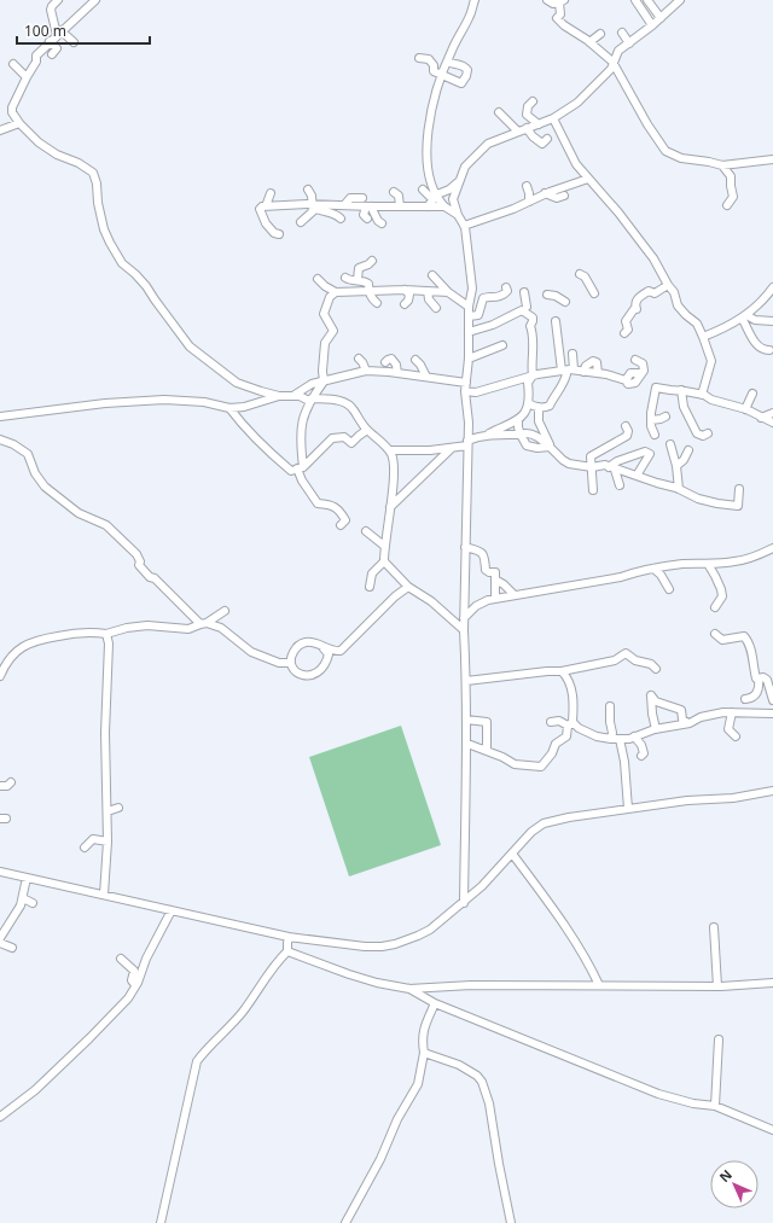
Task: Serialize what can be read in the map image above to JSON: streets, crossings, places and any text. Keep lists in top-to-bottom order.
{
  "scale_bar": "100 m",
  "north": "top left"
}
